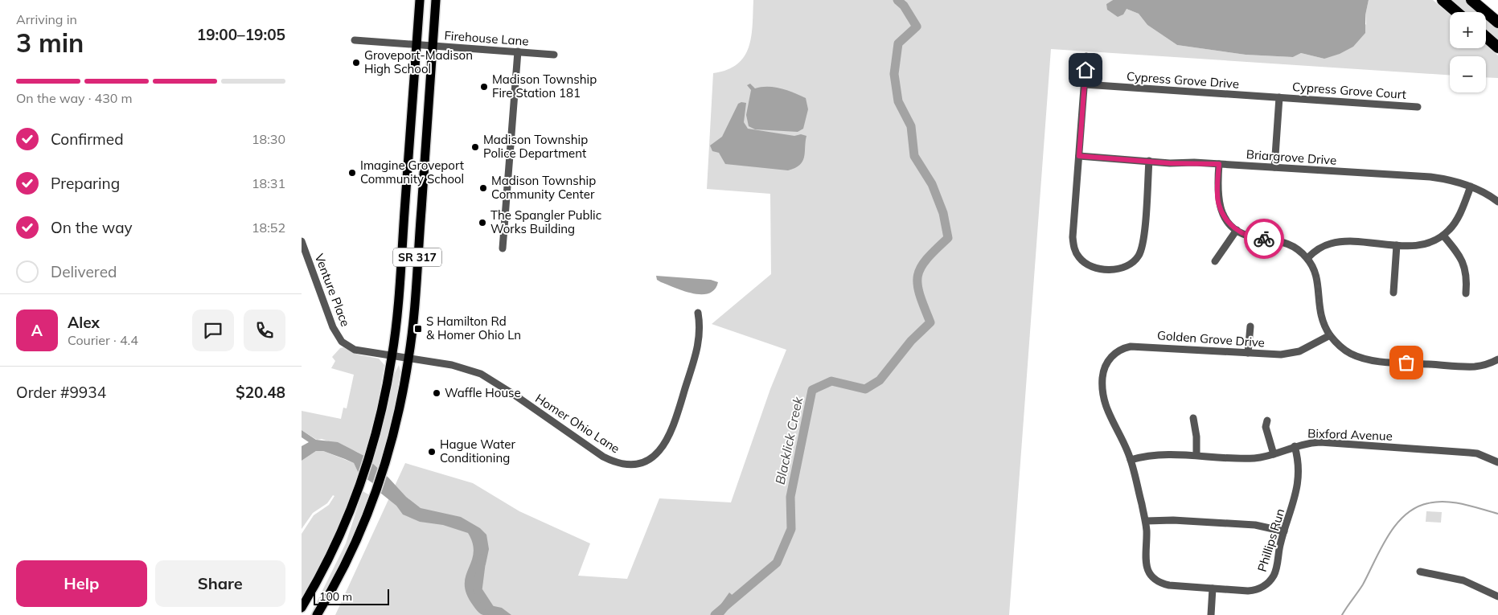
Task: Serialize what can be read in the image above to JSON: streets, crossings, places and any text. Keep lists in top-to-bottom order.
{
  "streets": {
    "main road": ["SR 317"],
    "street": [
      "Firehouse Lane",
      "Cypress Grove Drive",
      "Cypress Grove Court",
      "Briargrove Drive",
      "Venture Place",
      "Golden Grove Drive",
      "Homer Ohio Lane",
      "Bixford Avenue",
      "Phillips Run"
    ]
  },
  "crossings": [
    ["Firehouse Lane", "SR 317"],
    ["Cypress Grove Drive", "Cypress Grove Court"],
    ["SR 317", "Venture Place"],
    ["SR 317", "Homer Ohio Lane"],
    ["Venture Place", "Homer Ohio Lane"],
    ["Golden Grove Drive", "Bixford Avenue"],
    ["Bixford Avenue", "Phillips Run"]
  ],
  "water": ["Blacklick Creek"],
  "places": {
    "other": [
      "Groveport-Madison High School",
      "Madison Township Fire Station 181",
      "Madison Township Police Department",
      "Imagine Groveport Community School",
      "Madison Township Community Center",
      "The Spangler Public Works Building",
      "Waffle House",
      "Hague Water Conditioning"
    ],
    "transit": ["S Hamilton Rd & Homer Ohio Ln"]
  },
  "scale_bar": "100 m",
  "page": {
    "heading": ["3 min", "Arriving in", "19:00–19:05"],
    "panel": [
      "Alex",
      "Courier · 4.4",
      "Order #9934",
      "$20.48"
    ],
    "map_buttons": ["+", "−"],
    "bar": "On the way · 430 m",
    "list": [
      ["Confirmed", "18:30"],
      ["Preparing", "18:31"],
      ["On the way", "18:52"],
      "Delivered"
    ],
    "round": "A",
    "buttons": ["Help", "Share"],
    "scale": "100 m"
  }
}
